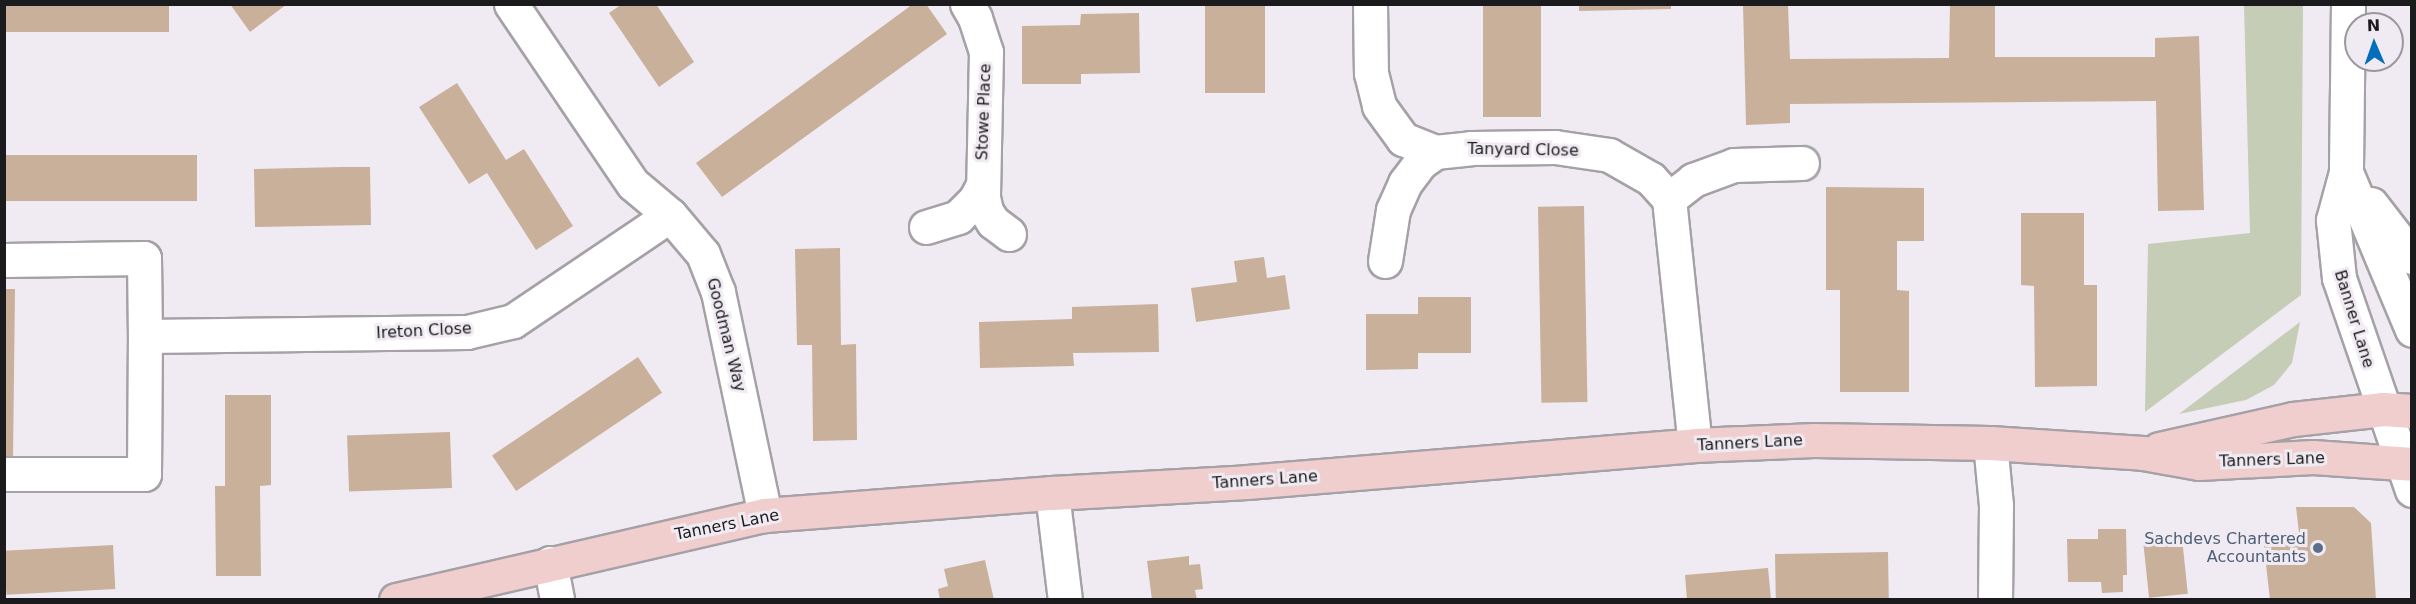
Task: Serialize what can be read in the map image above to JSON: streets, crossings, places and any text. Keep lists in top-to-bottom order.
{
  "streets": {
    "main road": ["Tanners Lane"],
    "street": [
      "Stowe Place",
      "Tanyard Close",
      "Banner Lane",
      "Ireton Close",
      "Goodman Way"
    ]
  },
  "crossings": [
    ["Banner Lane", "Tanners Lane"],
    ["Ireton Close", "Goodman Way"],
    ["Goodman Way", "Tanners Lane"]
  ],
  "places": ["Sachdevs Chartered Accountants"],
  "north": "top"
}
